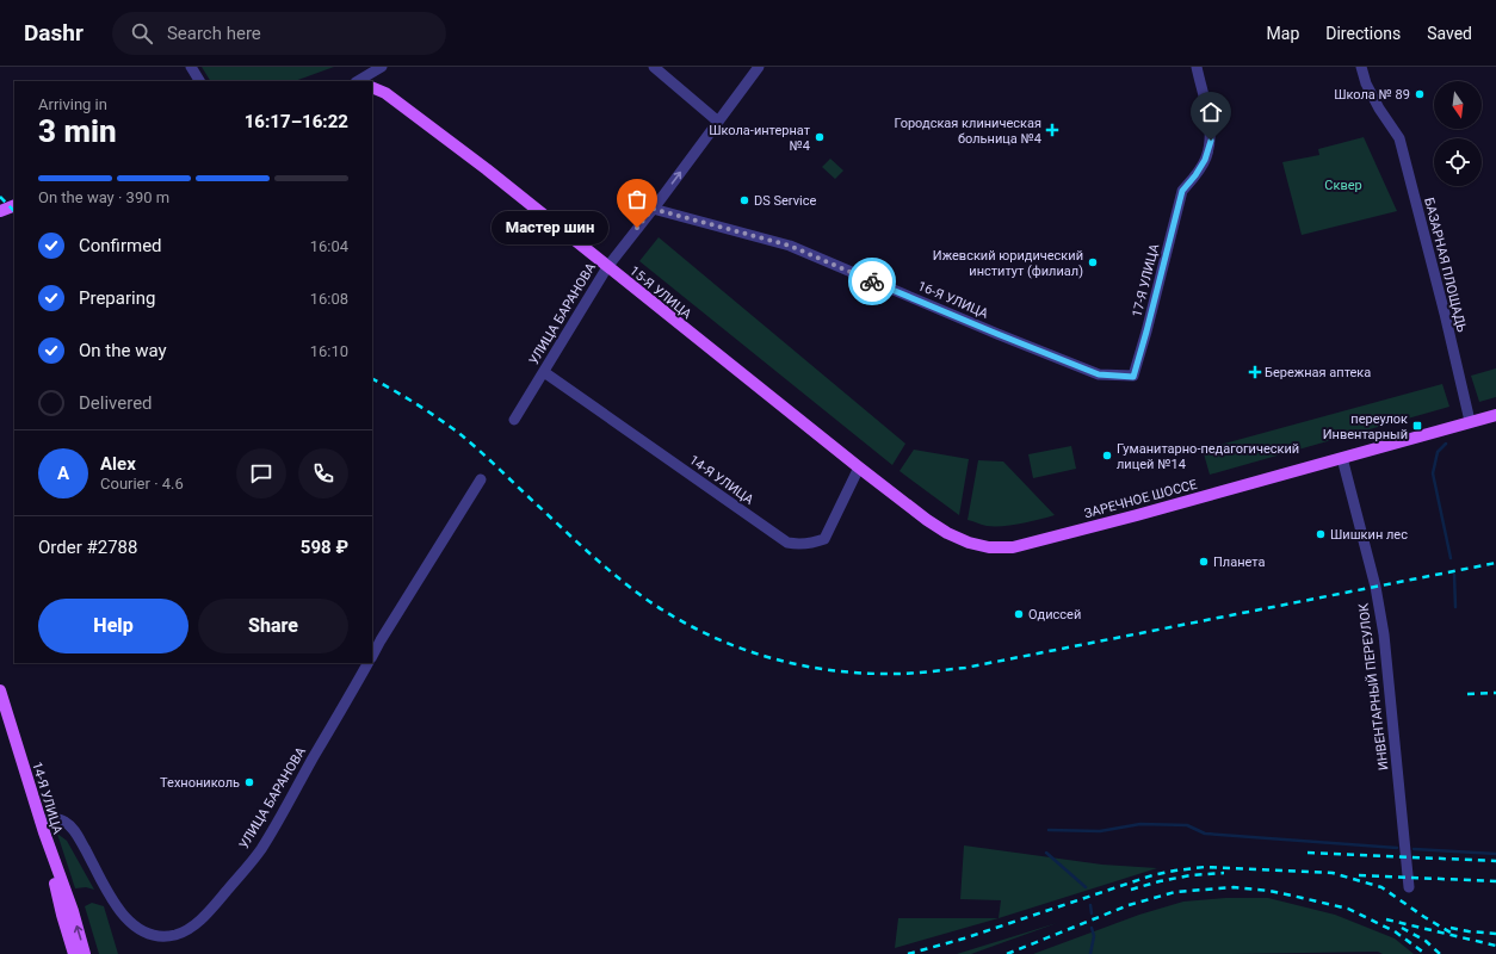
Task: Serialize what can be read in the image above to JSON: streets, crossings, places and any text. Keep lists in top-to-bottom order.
{
  "streets": {
    "main road": ["15-Я УЛИЦА", "14-Я УЛИЦА", "ЗАРЕЧНОЕ ШОССЕ"],
    "street": [
      "БАЗАРНАЯ ПЛОЩАДЬ",
      "17-Я УЛИЦА",
      "16-Я УЛИЦА",
      "УЛИЦА БАРАНОВА",
      "ИНВЕНТАРНЫЙ ПЕРЕУЛОК"
    ]
  },
  "crossings": [
    ["БАЗАРНАЯ ПЛОЩАДЬ", "ЗАРЕЧНОЕ ШОССЕ"],
    ["17-Я УЛИЦА", "16-Я УЛИЦА"],
    ["15-Я УЛИЦА", "УЛИЦА БАРАНОВА"],
    ["15-Я УЛИЦА", "14-Я УЛИЦА"],
    ["15-Я УЛИЦА", "ЗАРЕЧНОЕ ШОССЕ"],
    ["16-Я УЛИЦА", "УЛИЦА БАРАНОВА"],
    ["УЛИЦА БАРАНОВА", "14-Я УЛИЦА"],
    ["ЗАРЕЧНОЕ ШОССЕ", "ИНВЕНТАРНЫЙ ПЕРЕУЛОК"]
  ],
  "parks": ["Сквер"],
  "places": {
    "other": [
      "Школа № 89",
      "Школа-интернат №4",
      "DS Service",
      "Мастер шин",
      "Ижевский юридический институт (филиал)",
      "Гуманитарно-педагогический лицей №14",
      "Шишкин лес",
      "Планета",
      "Одиссей",
      "Технониколь"
    ],
    "health": ["Городская клиническая больница №4", "Бережная аптека"],
    "transit": ["переулок Инвентарный"]
  },
  "north": "bottom",
  "page": {
    "header": "Dashr",
    "search": "Search here",
    "nav": ["Map", "Directions", "Saved"],
    "heading": ["3 min", "Arriving in", "16:17–16:22"],
    "panel": [
      "Alex",
      "Courier · 4.6",
      "Order #2788",
      "598 ₽"
    ],
    "bar": "On the way · 390 m",
    "bubble": "Мастер шин",
    "list": [
      ["Confirmed", "16:04"],
      ["Preparing", "16:08"],
      ["On the way", "16:10"],
      "Delivered"
    ],
    "round": "A",
    "buttons": ["Help", "Share"]
  }
}
